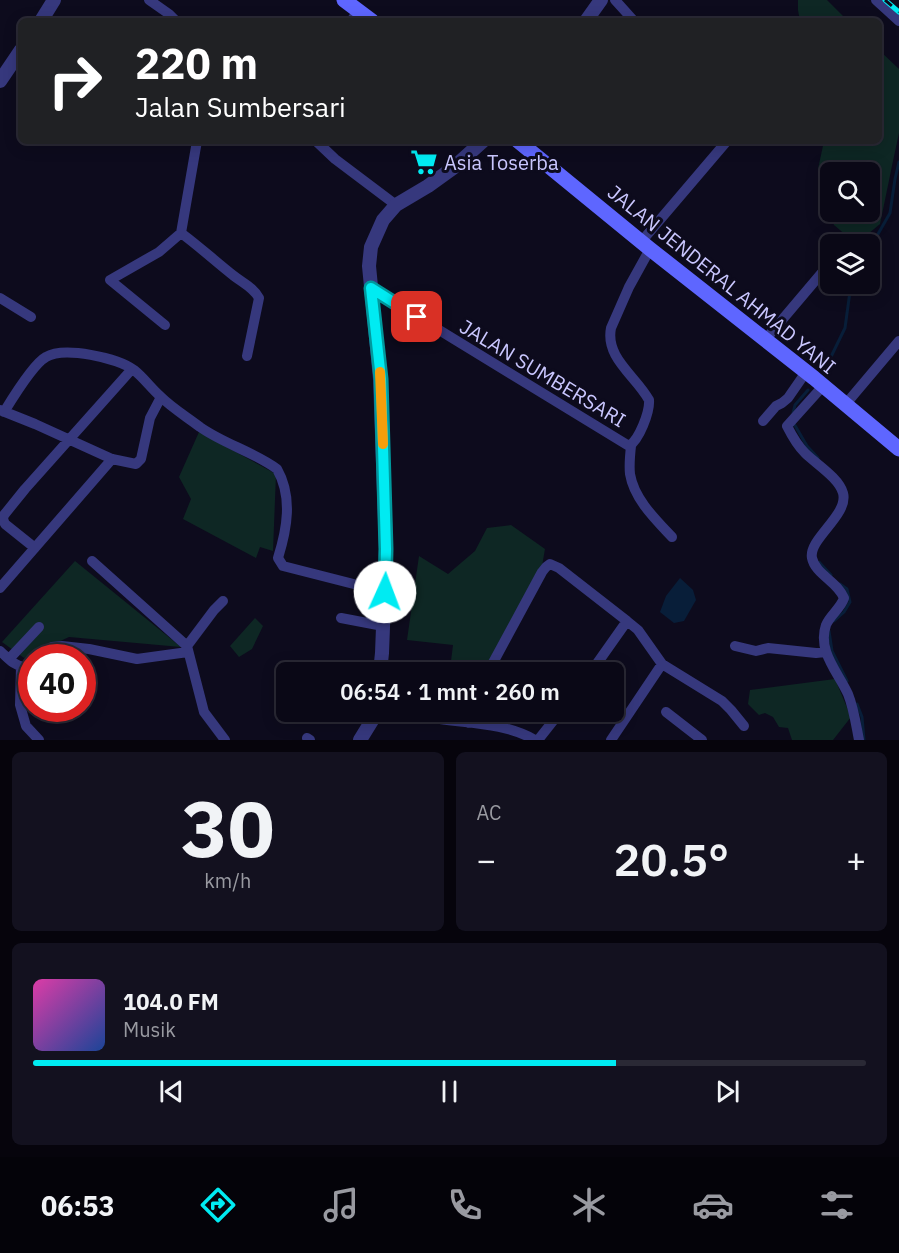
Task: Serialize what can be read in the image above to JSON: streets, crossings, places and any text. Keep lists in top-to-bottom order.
{
  "streets": {
    "main road": ["JALAN JENDERAL AHMAD YANI"],
    "street": ["JALAN SUMBERSARI"]
  },
  "crossings": [
    ["JALAN JENDERAL AHMAD YANI", "JALAN SUMBERSARI"]
  ],
  "places": {
    "supermarket": ["Asia Toserba"]
  },
  "page": {
    "turn": ["220 m", "Jalan Sumbersari"],
    "limit": "40",
    "trip": "06:54 · 1 mnt · 260 m",
    "tile": [
      ["30", "km/h"],
      "AC"
    ],
    "heat": ["−", "20.5°", "+"],
    "song": ["104.0 FM", "Musik"],
    "tabs": "06:53"
  }
}
